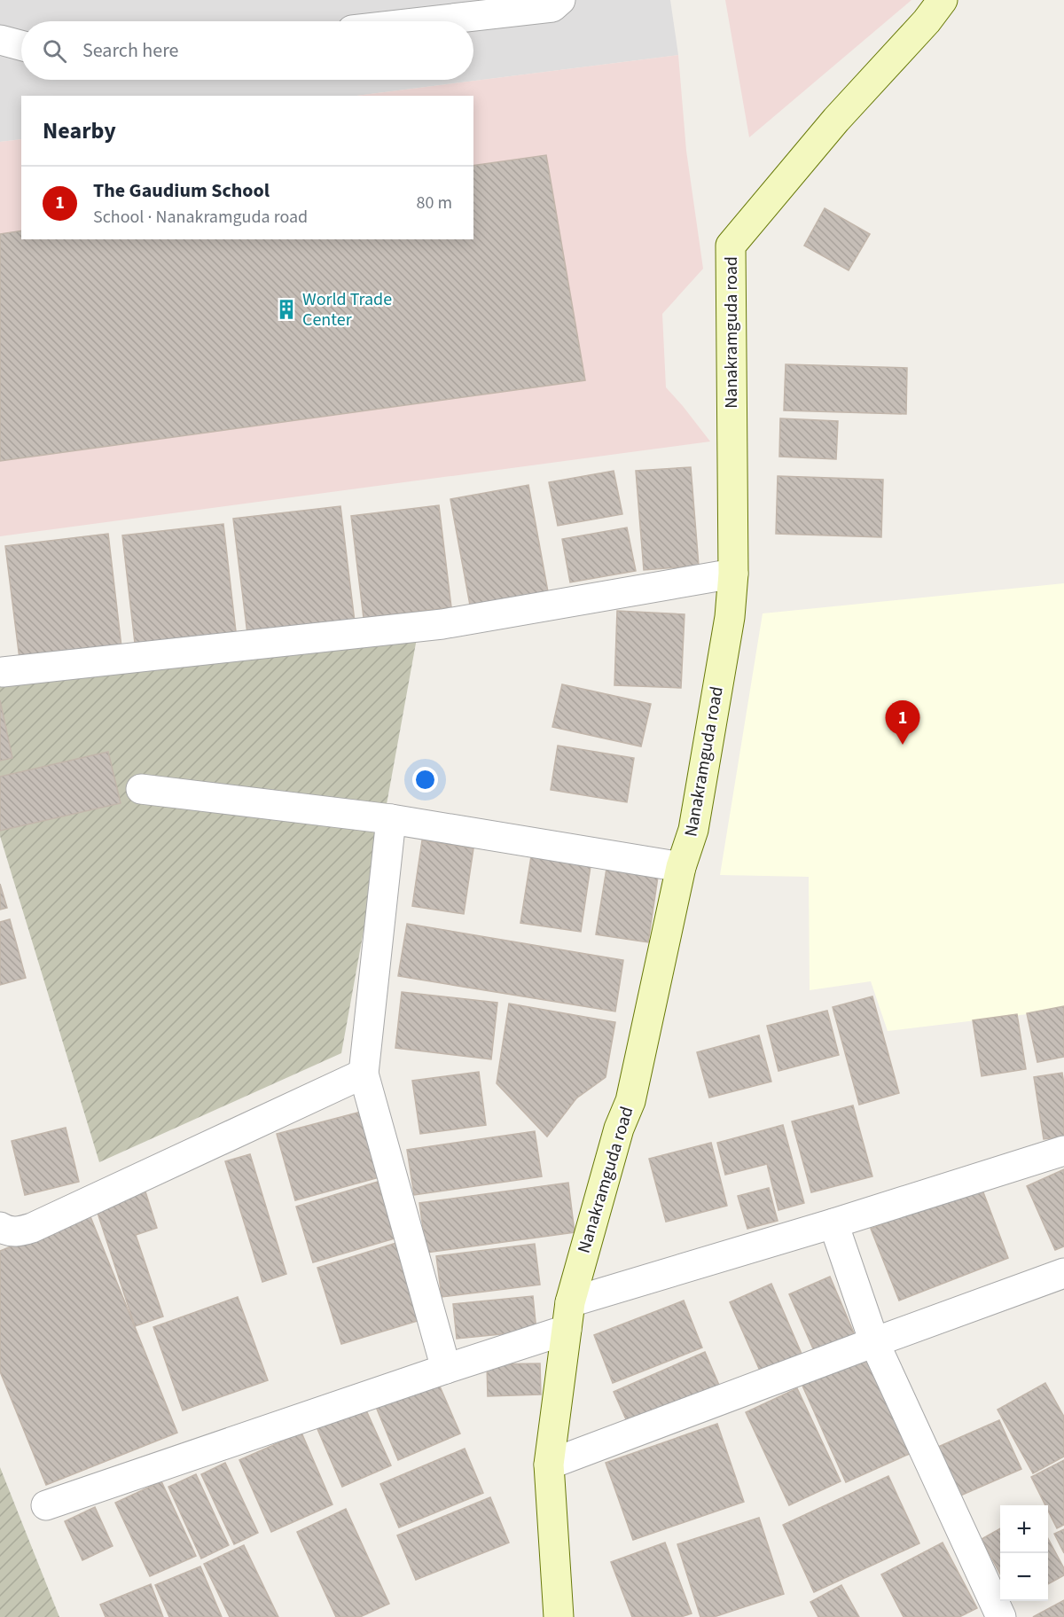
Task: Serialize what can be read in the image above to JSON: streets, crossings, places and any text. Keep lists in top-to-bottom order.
{
  "streets": {
    "main road": ["Nanakramguda road"]
  },
  "places": {
    "building": ["World Trade Center"]
  },
  "page": {
    "search": "Search here",
    "heading": "Nearby",
    "list": [
      {
        "mark": "1",
        "name": "The Gaudium School",
        "note": "School · Nanakramguda road",
        "value": "80 m"
      }
    ],
    "pins": "1",
    "map_buttons": ["+", "−"]
  }
}
